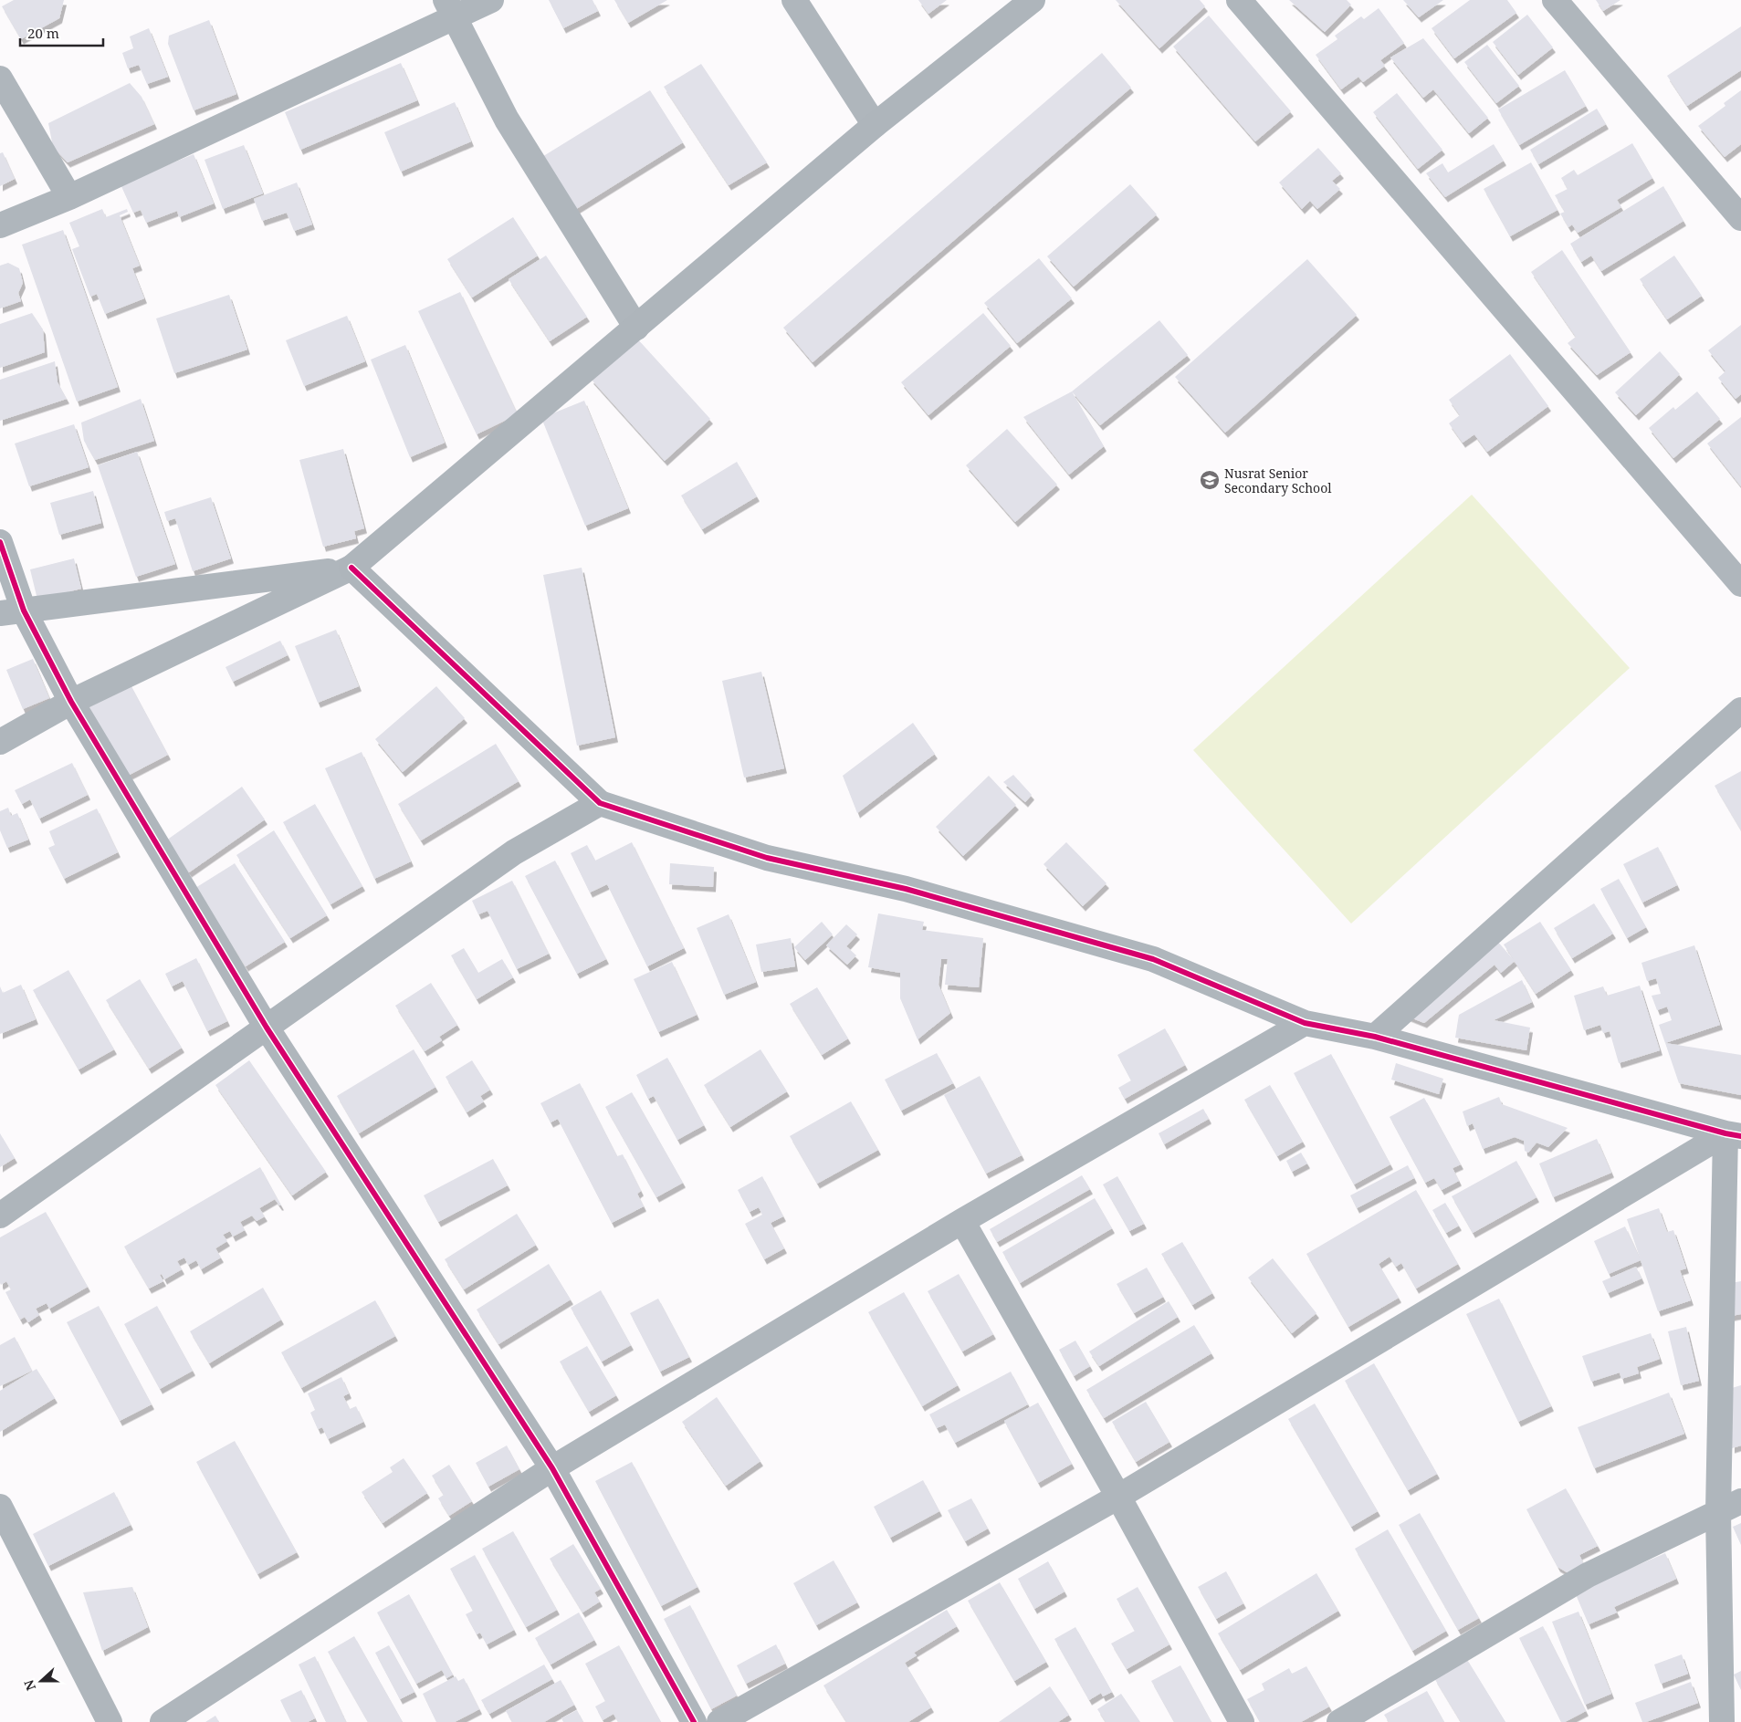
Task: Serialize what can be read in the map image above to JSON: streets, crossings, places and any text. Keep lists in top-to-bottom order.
{
  "places": {
    "school or university": ["Nusrat Senior Secondary School"]
  },
  "scale_bar": "20 m",
  "north": "left"
}
